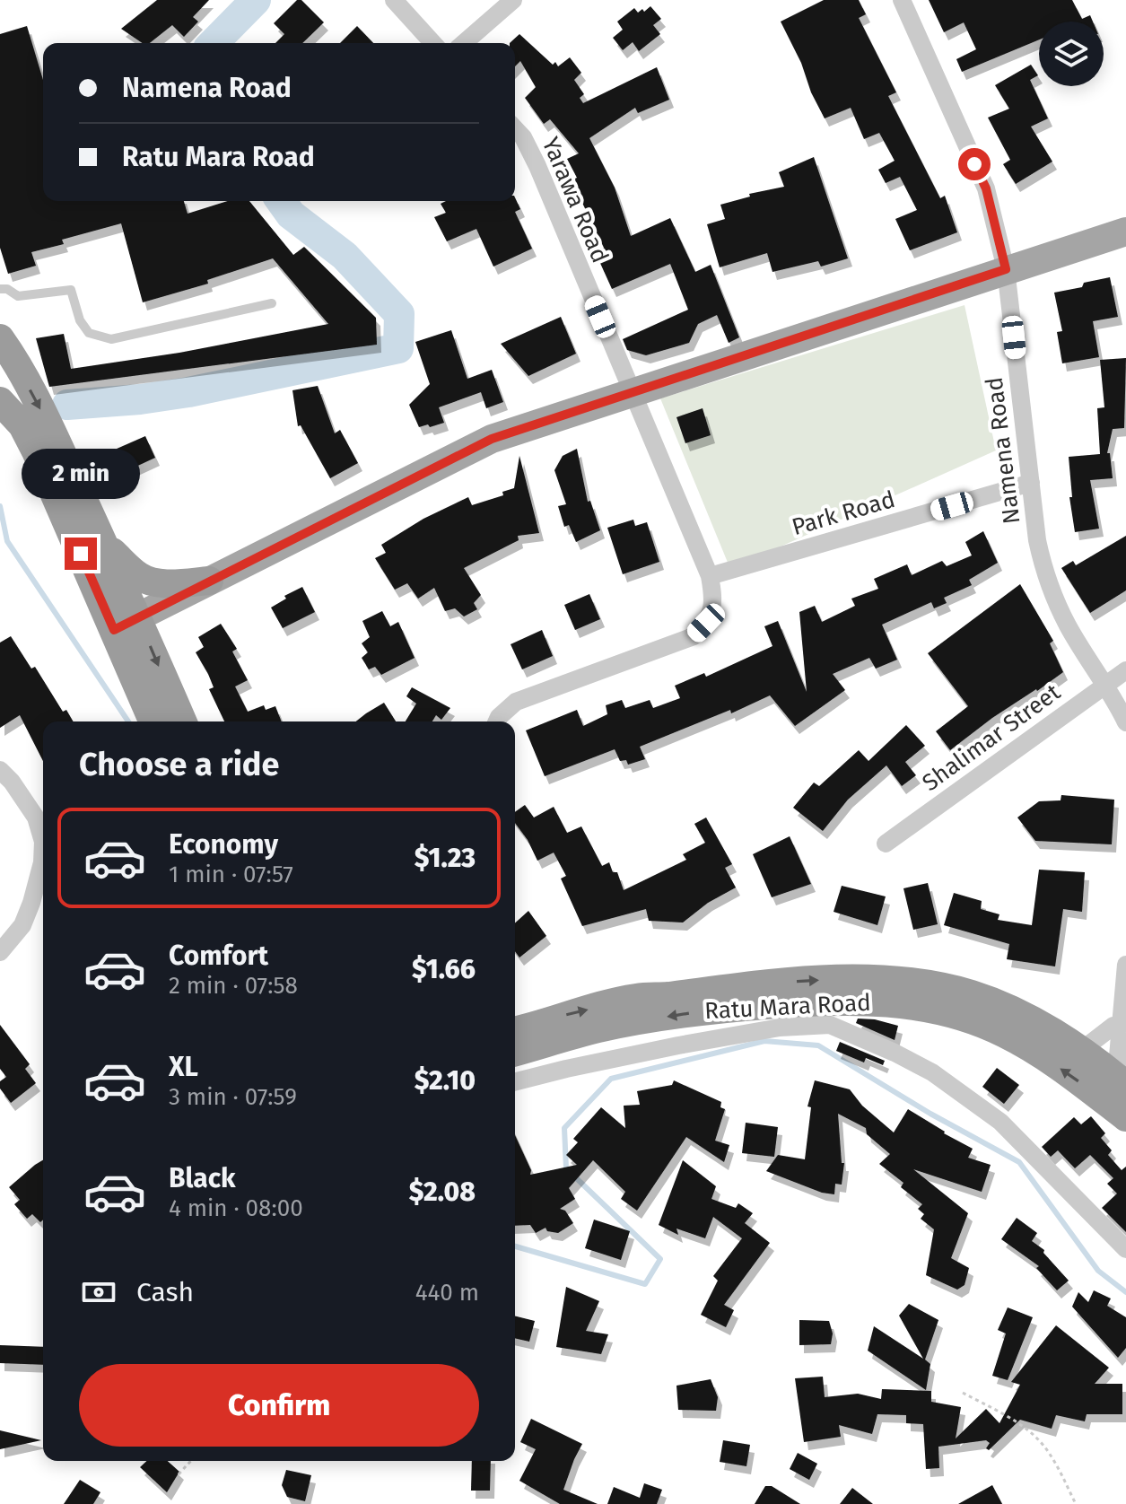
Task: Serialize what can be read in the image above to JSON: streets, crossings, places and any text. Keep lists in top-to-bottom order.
{
  "streets": {
    "highway": ["Ratu Mara Road"],
    "street": [
      "Yarawa Road",
      "Namena Road",
      "Park Road",
      "Shalimar Street"
    ]
  },
  "crossings": [
    ["Yarawa Road", "Park Road"],
    ["Namena Road", "Park Road"],
    ["Namena Road", "Shalimar Street"]
  ],
  "page": {
    "banner": ["Namena Road", "Ratu Mara Road"],
    "bubble": "2 min",
    "heading": "Choose a ride",
    "list": [
      {
        "name": "Economy",
        "note": "1 min · 07:57",
        "value": "$1.23"
      },
      {
        "name": "Comfort",
        "note": "2 min · 07:58",
        "value": "$1.66"
      },
      {
        "name": "XL",
        "note": "3 min · 07:59",
        "value": "$2.10"
      },
      {
        "name": "Black",
        "note": "4 min · 08:00",
        "value": "$2.08"
      }
    ],
    "pay": ["Cash", "440 m"],
    "buttons": "Confirm"
  }
}
